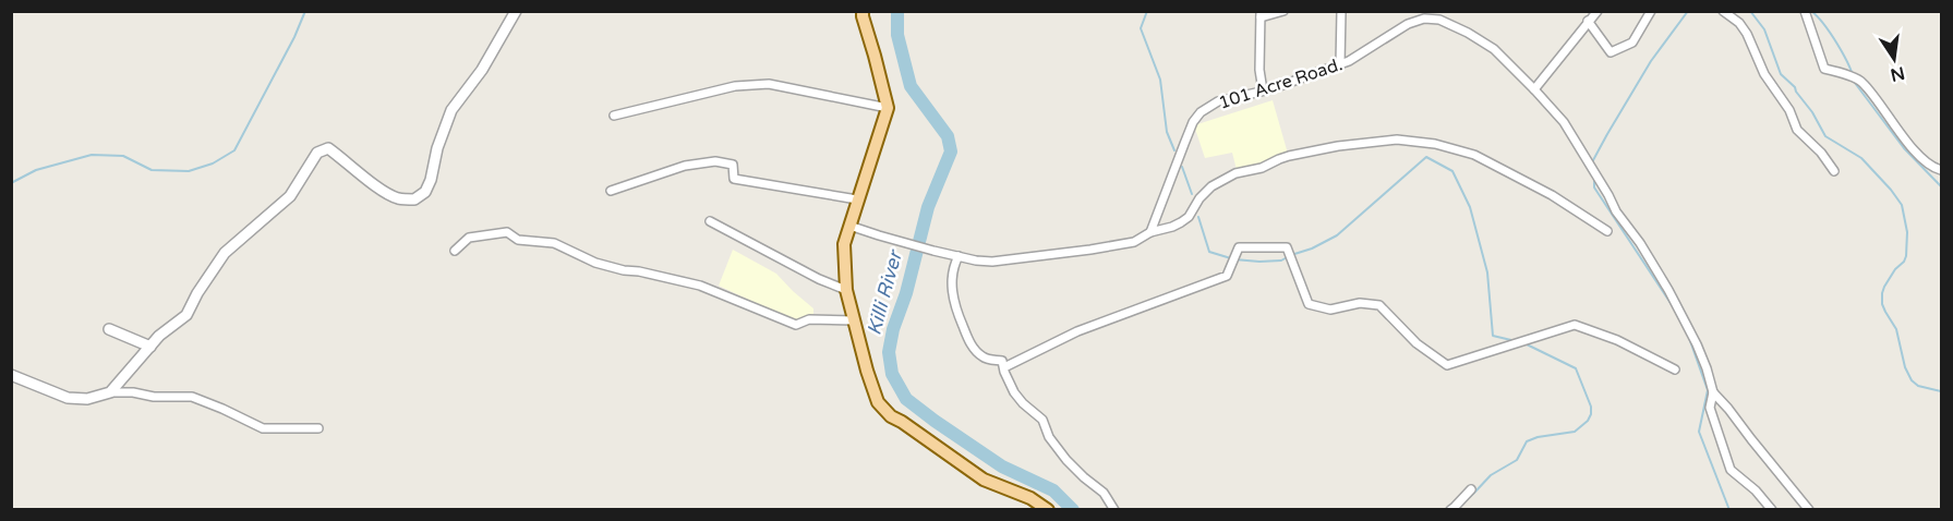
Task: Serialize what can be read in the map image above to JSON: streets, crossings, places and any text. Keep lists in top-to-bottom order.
{
  "streets": {
    "street": ["101 Acre Road."]
  },
  "water": ["Killi River"],
  "north": "bottom"
}
